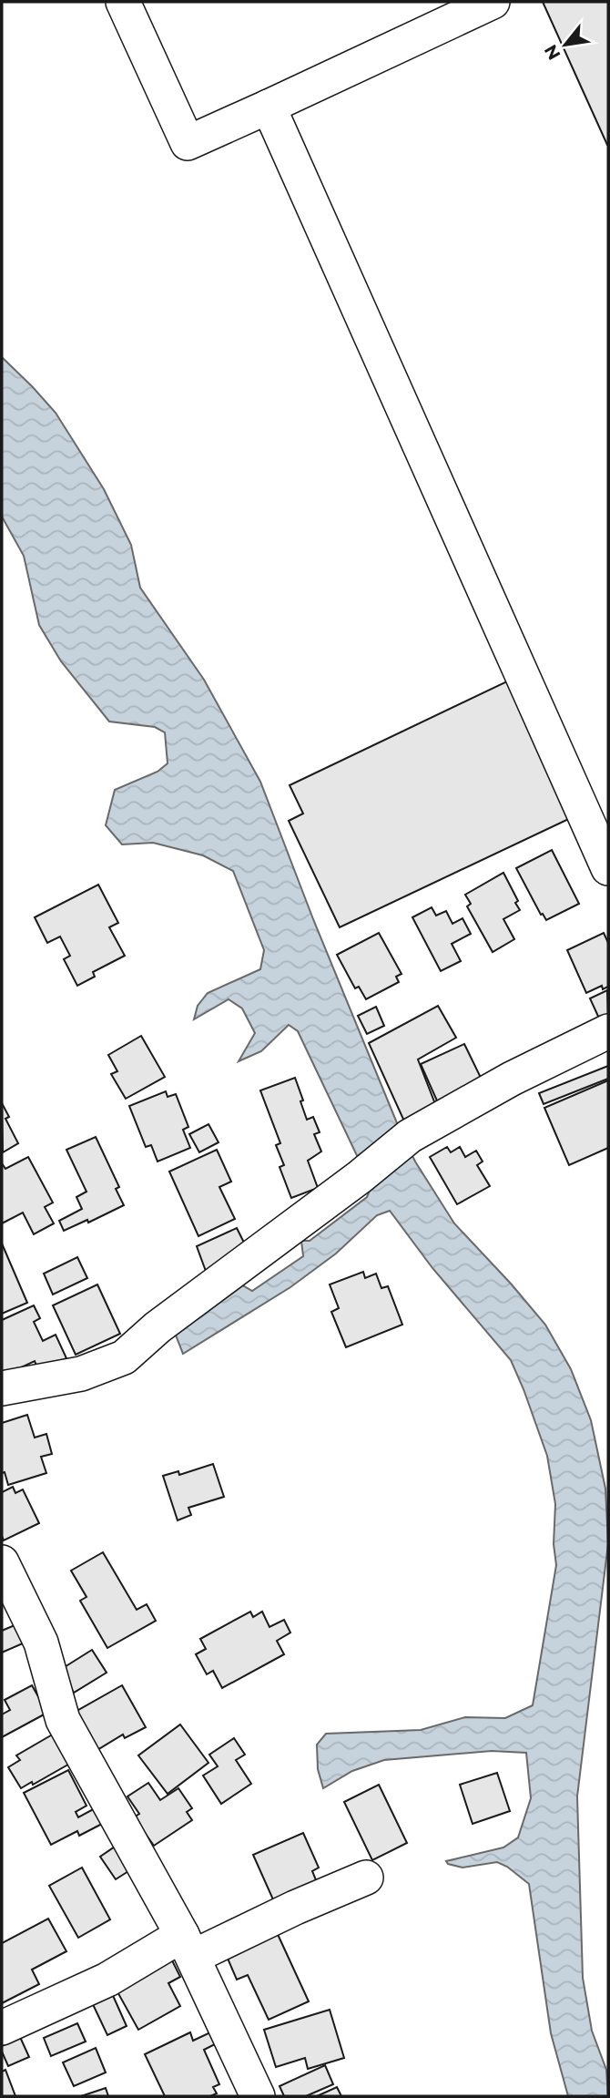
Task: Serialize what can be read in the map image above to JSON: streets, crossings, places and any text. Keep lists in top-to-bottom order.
{
  "north": "bottom left"
}
